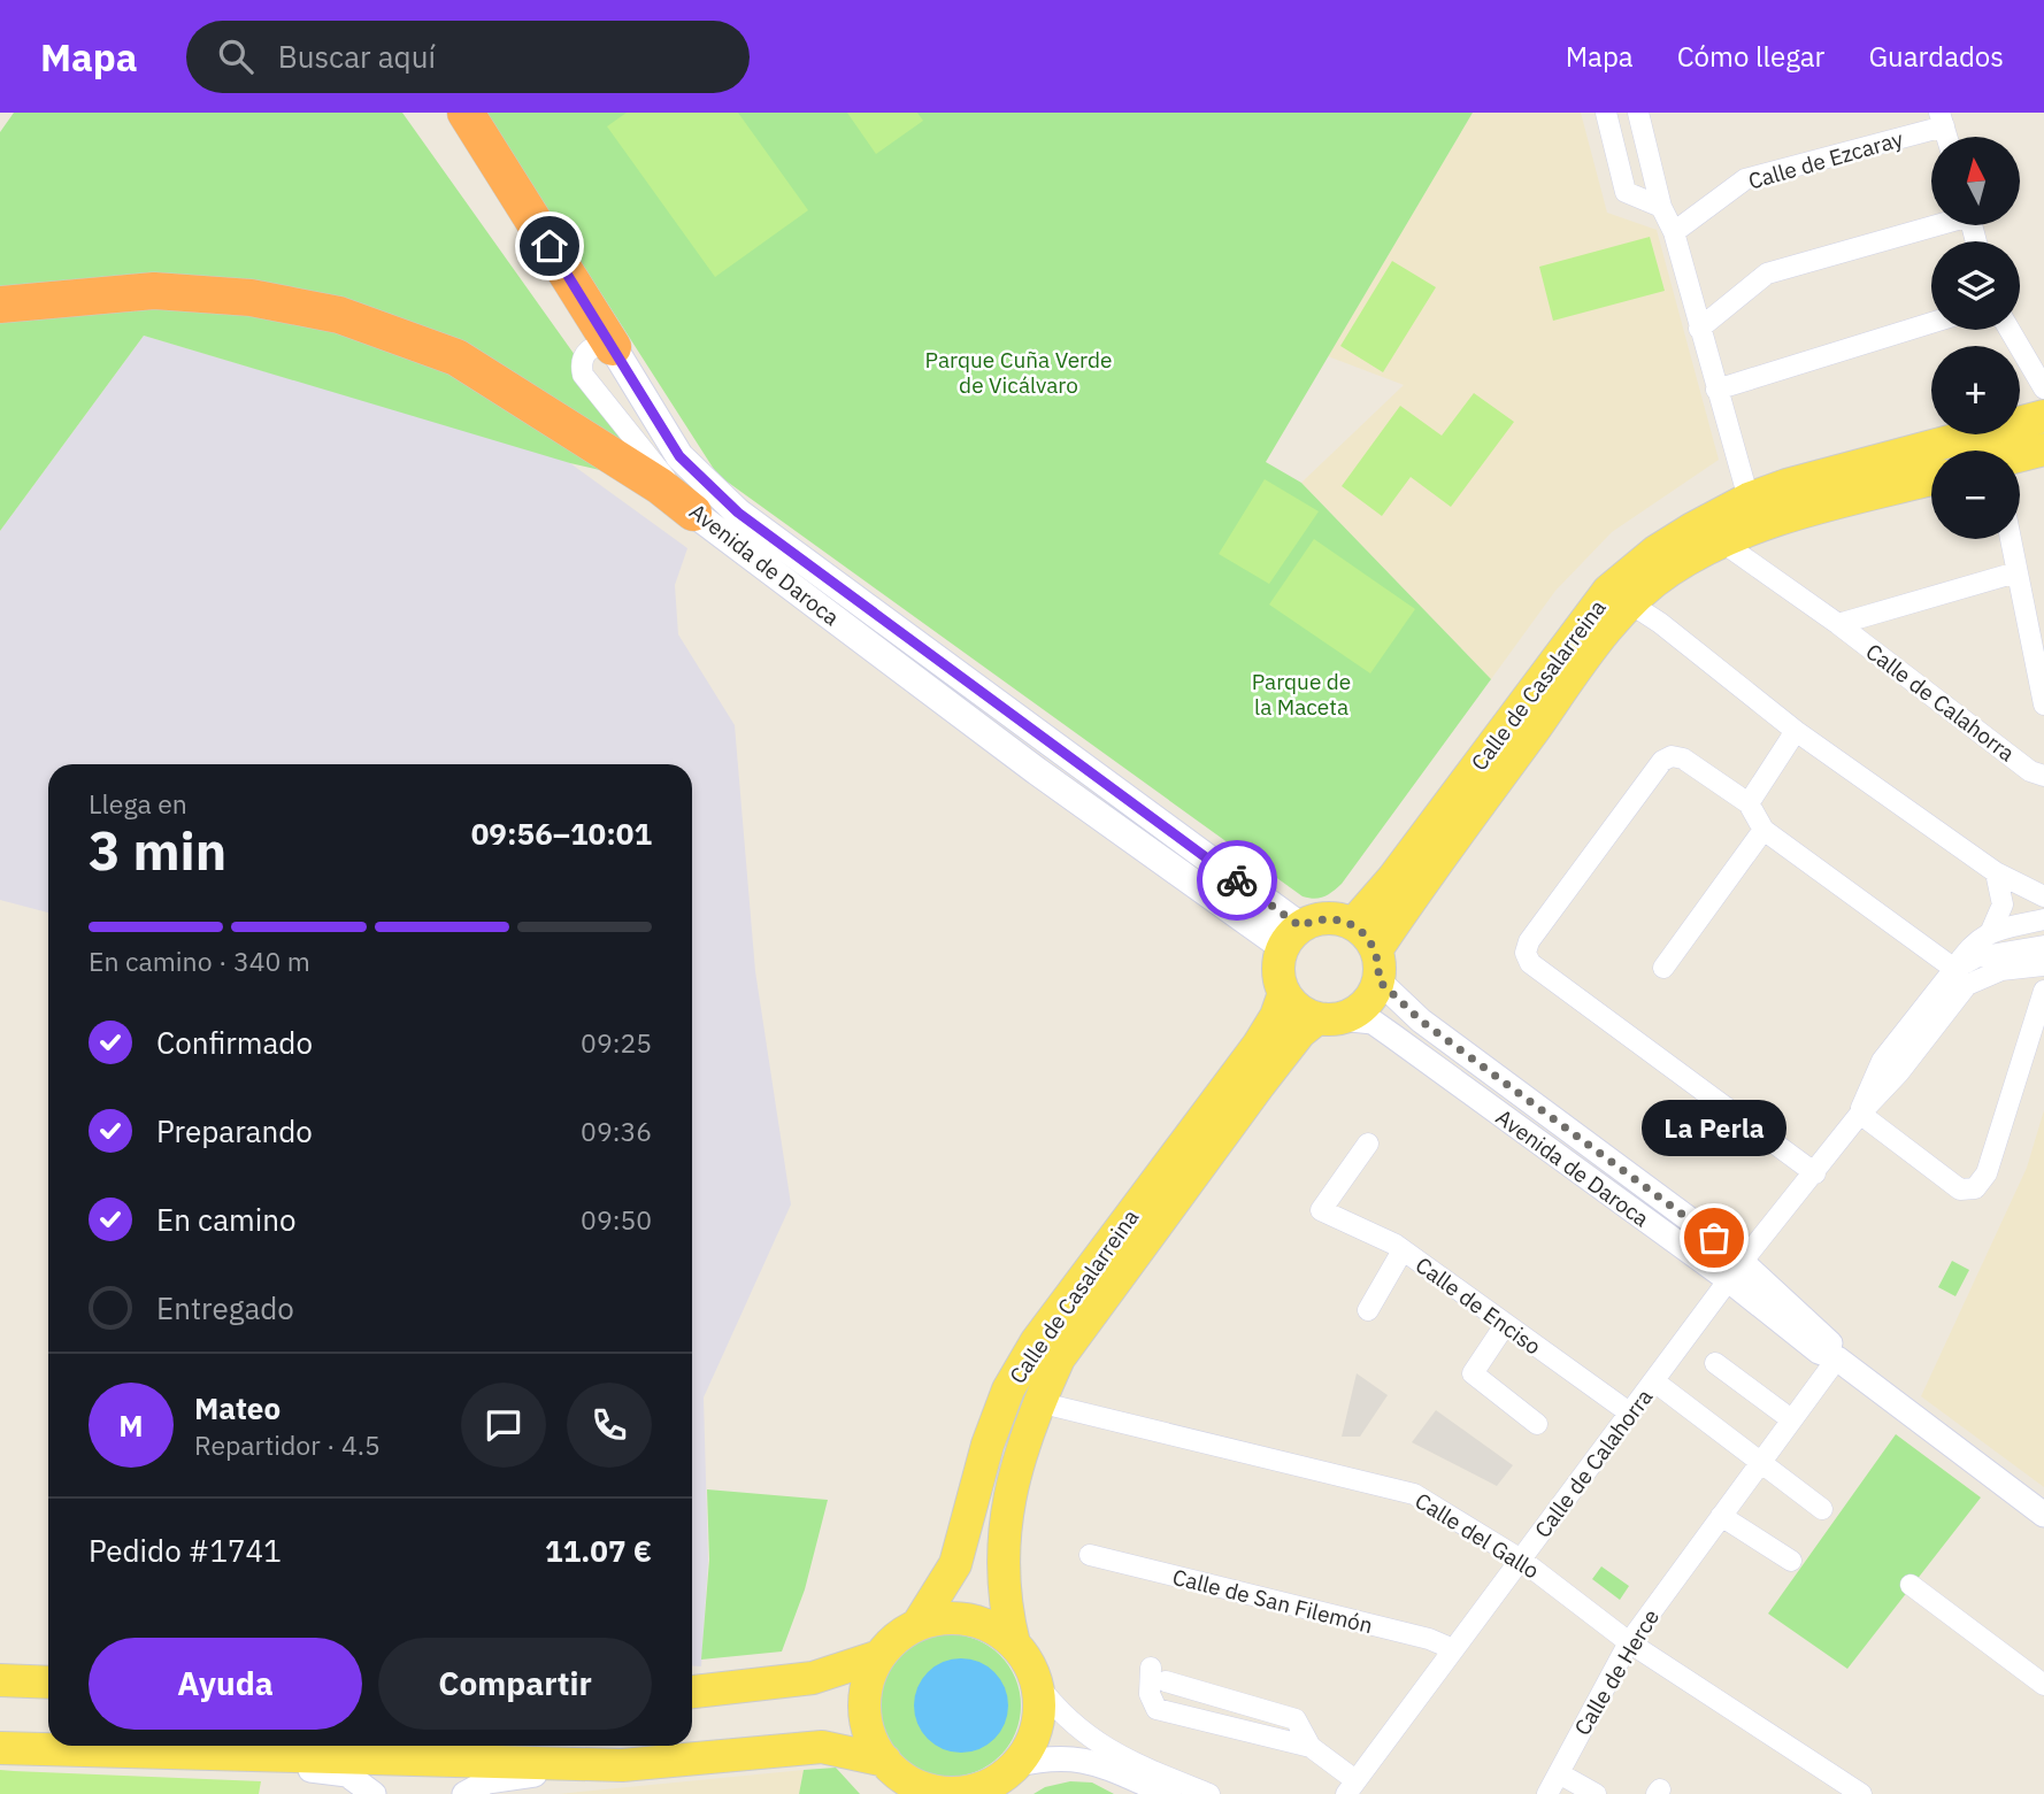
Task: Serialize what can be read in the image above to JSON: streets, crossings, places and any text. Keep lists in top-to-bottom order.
{
  "streets": {
    "main road": ["Avenida de Daroca", "Calle de Casalarreina"],
    "street": [
      "Calle de Ezcaray",
      "Calle de Calahorra",
      "Calle de Enciso",
      "Calle del Gallo",
      "Calle de San Filemón",
      "Calle de Herce"
    ]
  },
  "crossings": [
    ["Avenida de Daroca", "Calle de Casalarreina"],
    ["Avenida de Daroca", "Calle de Calahorra"],
    ["Avenida de Daroca", "Calle de Herce"],
    ["Calle de Casalarreina", "Calle de Calahorra"],
    ["Calle de Casalarreina", "Calle del Gallo"],
    ["Calle de Calahorra", "Calle de Enciso"],
    ["Calle de Calahorra", "Calle del Gallo"],
    ["Calle de Calahorra", "Calle de San Filemón"],
    ["Calle del Gallo", "Calle de Herce"]
  ],
  "parks": ["Parque Cuña Verde de Vicálvaro", "Parque de la Maceta"],
  "places": ["La Perla"],
  "north": "top",
  "page": {
    "header": "Mapa",
    "search": "Buscar aquí",
    "nav": ["Mapa", "Cómo llegar", "Guardados"],
    "map_buttons": ["+", "−"],
    "heading": ["3 min", "Llega en", "09:56–10:01"],
    "panel": [
      "Mateo",
      "Repartidor · 4.5",
      "Pedido #1741",
      "11.07 €"
    ],
    "bar": "En camino · 340 m",
    "list": [
      ["Confirmado", "09:25"],
      ["Preparando", "09:36"],
      ["En camino", "09:50"],
      "Entregado"
    ],
    "bubble": "La Perla",
    "round": "M",
    "buttons": ["Ayuda", "Compartir"]
  }
}
